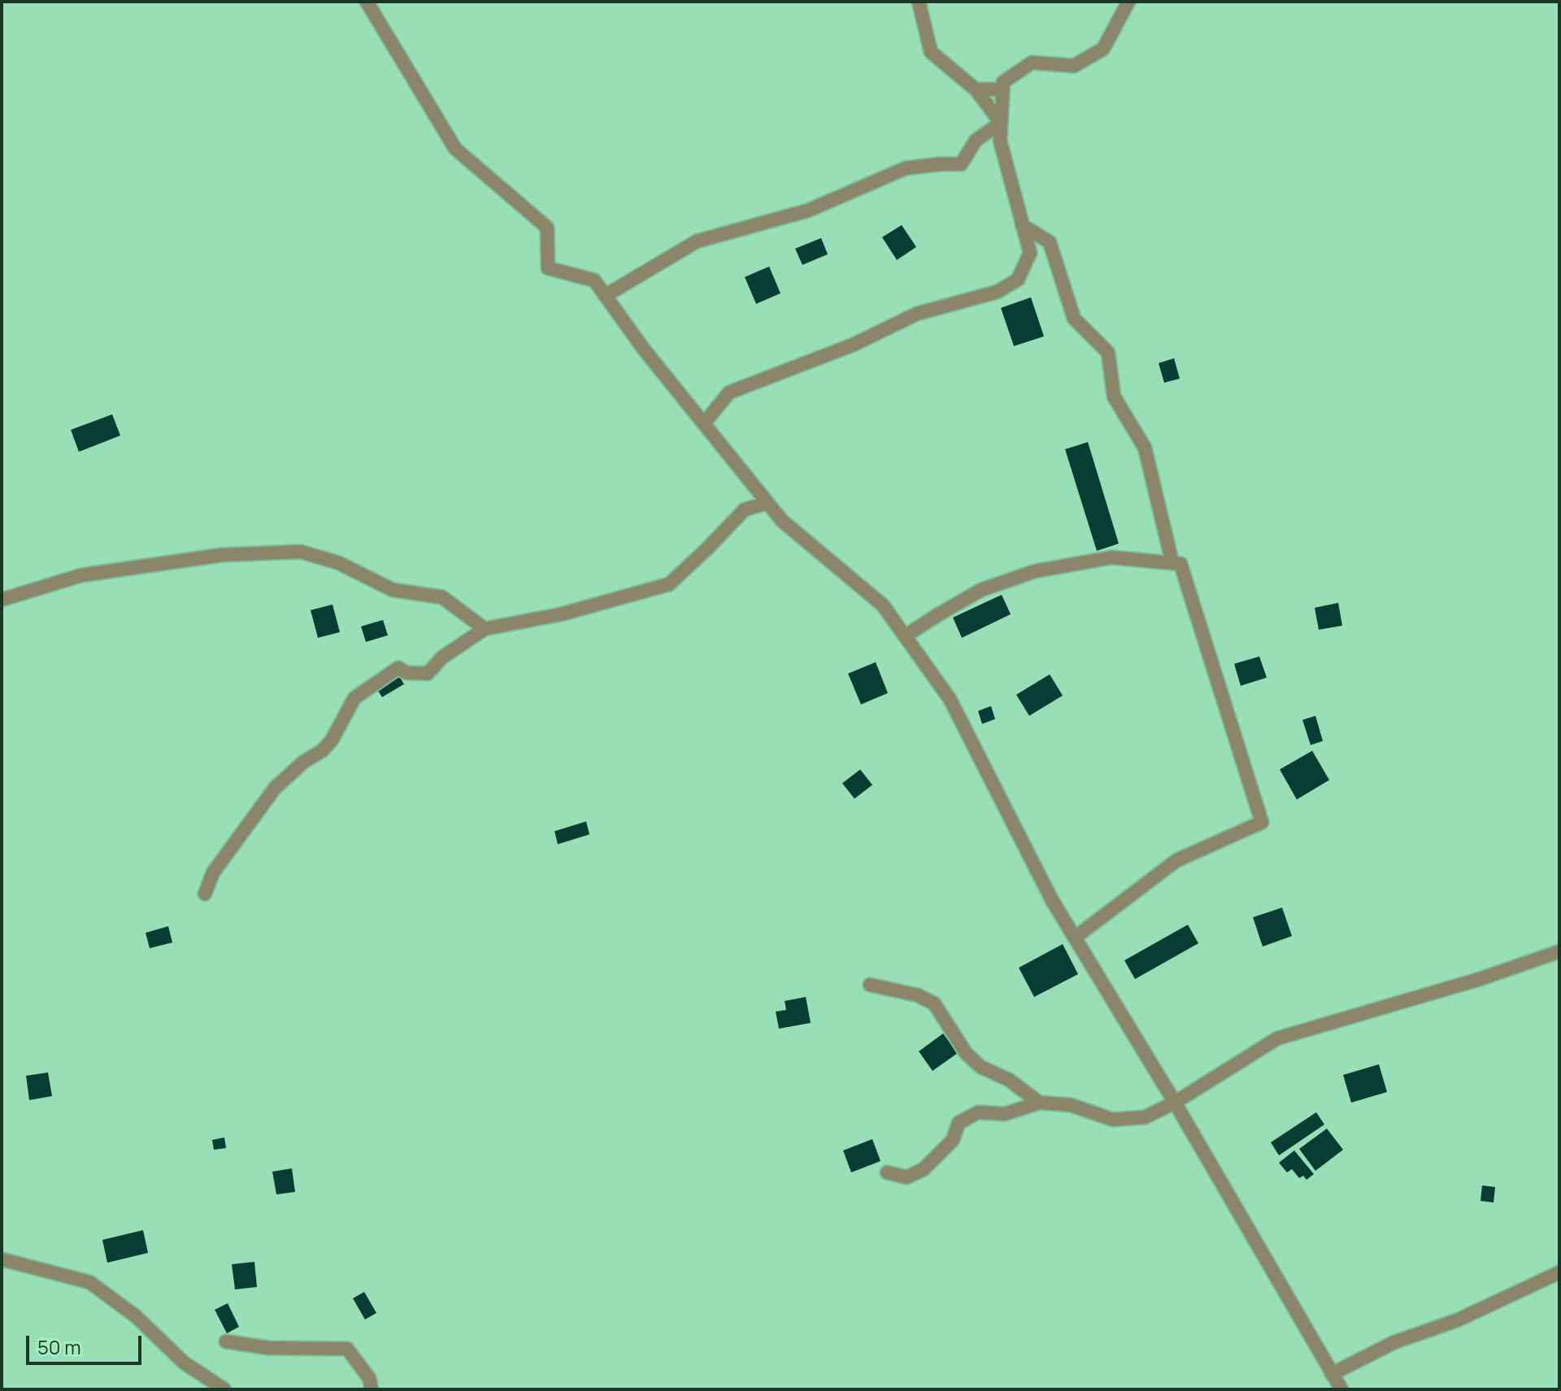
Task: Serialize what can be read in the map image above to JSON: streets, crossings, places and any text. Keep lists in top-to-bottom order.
{
  "scale_bar": "50 m"
}
